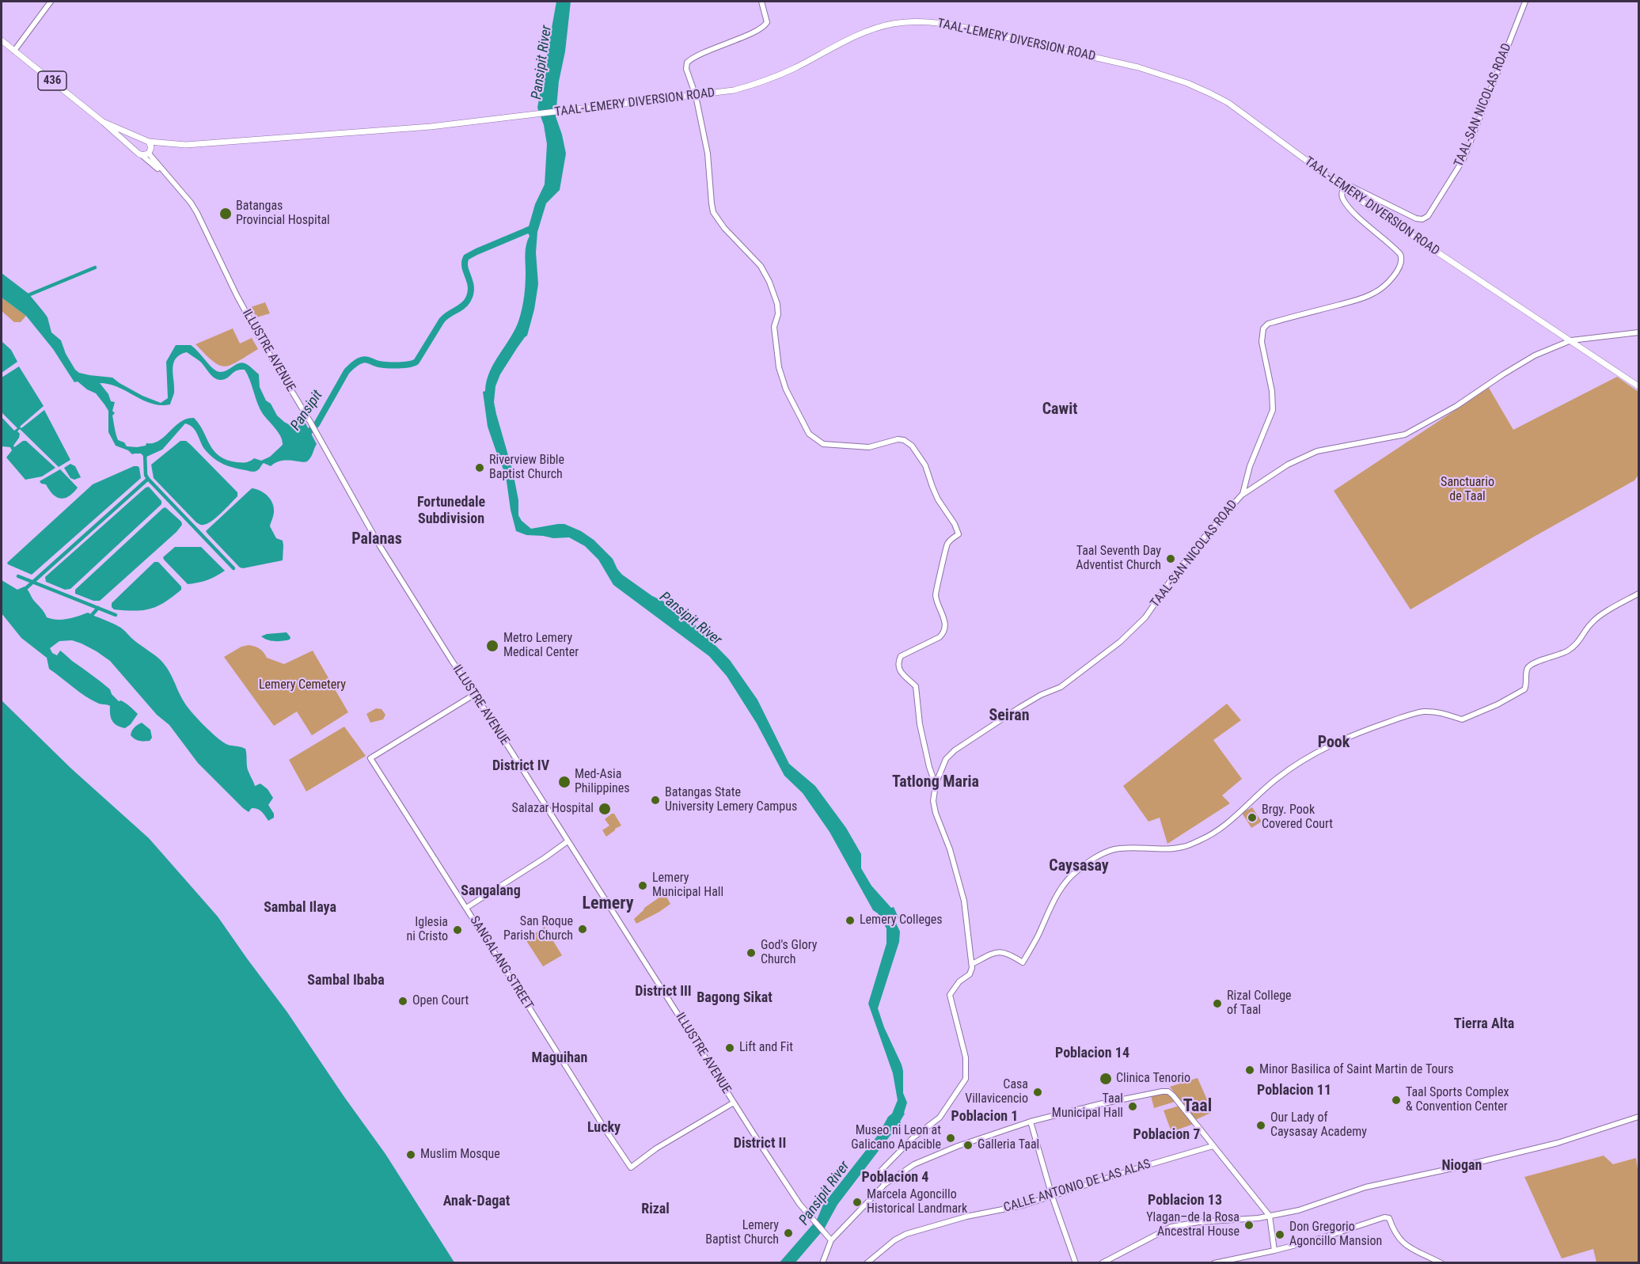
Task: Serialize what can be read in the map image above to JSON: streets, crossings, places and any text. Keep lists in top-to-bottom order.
{
  "streets": {
    "main road": [
      "TAAL-LEMERY DIVERSION ROAD",
      "436",
      "TAAL-SAN NICOLAS ROAD",
      "ILLUSTRE AVENUE",
      "SANGALANG STREET",
      "CALLE ANTONIO DE LAS ALAS"
    ]
  },
  "crossings": [
    ["TAAL-LEMERY DIVERSION ROAD", "436"],
    ["TAAL-LEMERY DIVERSION ROAD", "TAAL-SAN NICOLAS ROAD"],
    ["TAAL-LEMERY DIVERSION ROAD", "ILLUSTRE AVENUE"],
    ["436", "ILLUSTRE AVENUE"],
    ["ILLUSTRE AVENUE", "SANGALANG STREET"]
  ],
  "districts": [
    "Cawit",
    "Fortunedale Subdivision",
    "Palanas",
    "Seiran",
    "Pook",
    "District IV",
    "Tatlong Maria",
    "Caysasay",
    "Sangalang",
    "Lemery",
    "Sambal Ilaya",
    "Sambal Ibaba",
    "District III",
    "Bagong Sikat",
    "Tierra Alta",
    "Poblacion 14",
    "Maguihan",
    "Poblacion 11",
    "Taal",
    "Poblacion 1",
    "Lucky",
    "Poblacion 7",
    "District II",
    "Niogan",
    "Poblacion 4",
    "Poblacion 13",
    "Anak-Dagat",
    "Rizal"
  ],
  "water": ["Pansipit River", "Pansipit"],
  "parks": ["Sanctuario de Taal", "Lemery Cemetery"],
  "places": [
    "Batangas Provincial Hospital",
    "Riverview Bible Baptist Church",
    "Taal Seventh Day Adventist Church",
    "Metro Lemery Medical Center",
    "Med-Asia Philippines",
    "Batangas State University Lemery Campus",
    "Salazar Hospital",
    "Brgy. Pook Covered Court",
    "Lemery Municipal Hall",
    "Lemery Colleges",
    "San Roque Parish Church",
    "Iglesia ni Cristo",
    "God's Glory Church",
    "Open Court",
    "Rizal College of Taal",
    "Lift and Fit",
    "Minor Basilica of Saint Martin de Tours",
    "Clinica Tenorio",
    "Casa Villavicencio",
    "Taal Sports Complex & Convention Center",
    "Taal Municipal Hall",
    "Our Lady of Caysasay Academy",
    "Museo ni Leon at Galicano Apacible",
    "Galleria Taal",
    "Muslim Mosque",
    "Marcela Agoncillo Historical Landmark",
    "Ylagan–de la Rosa Ancestral House",
    "Lemery Baptist Church",
    "Don Gregorio Agoncillo Mansion"
  ]
}
